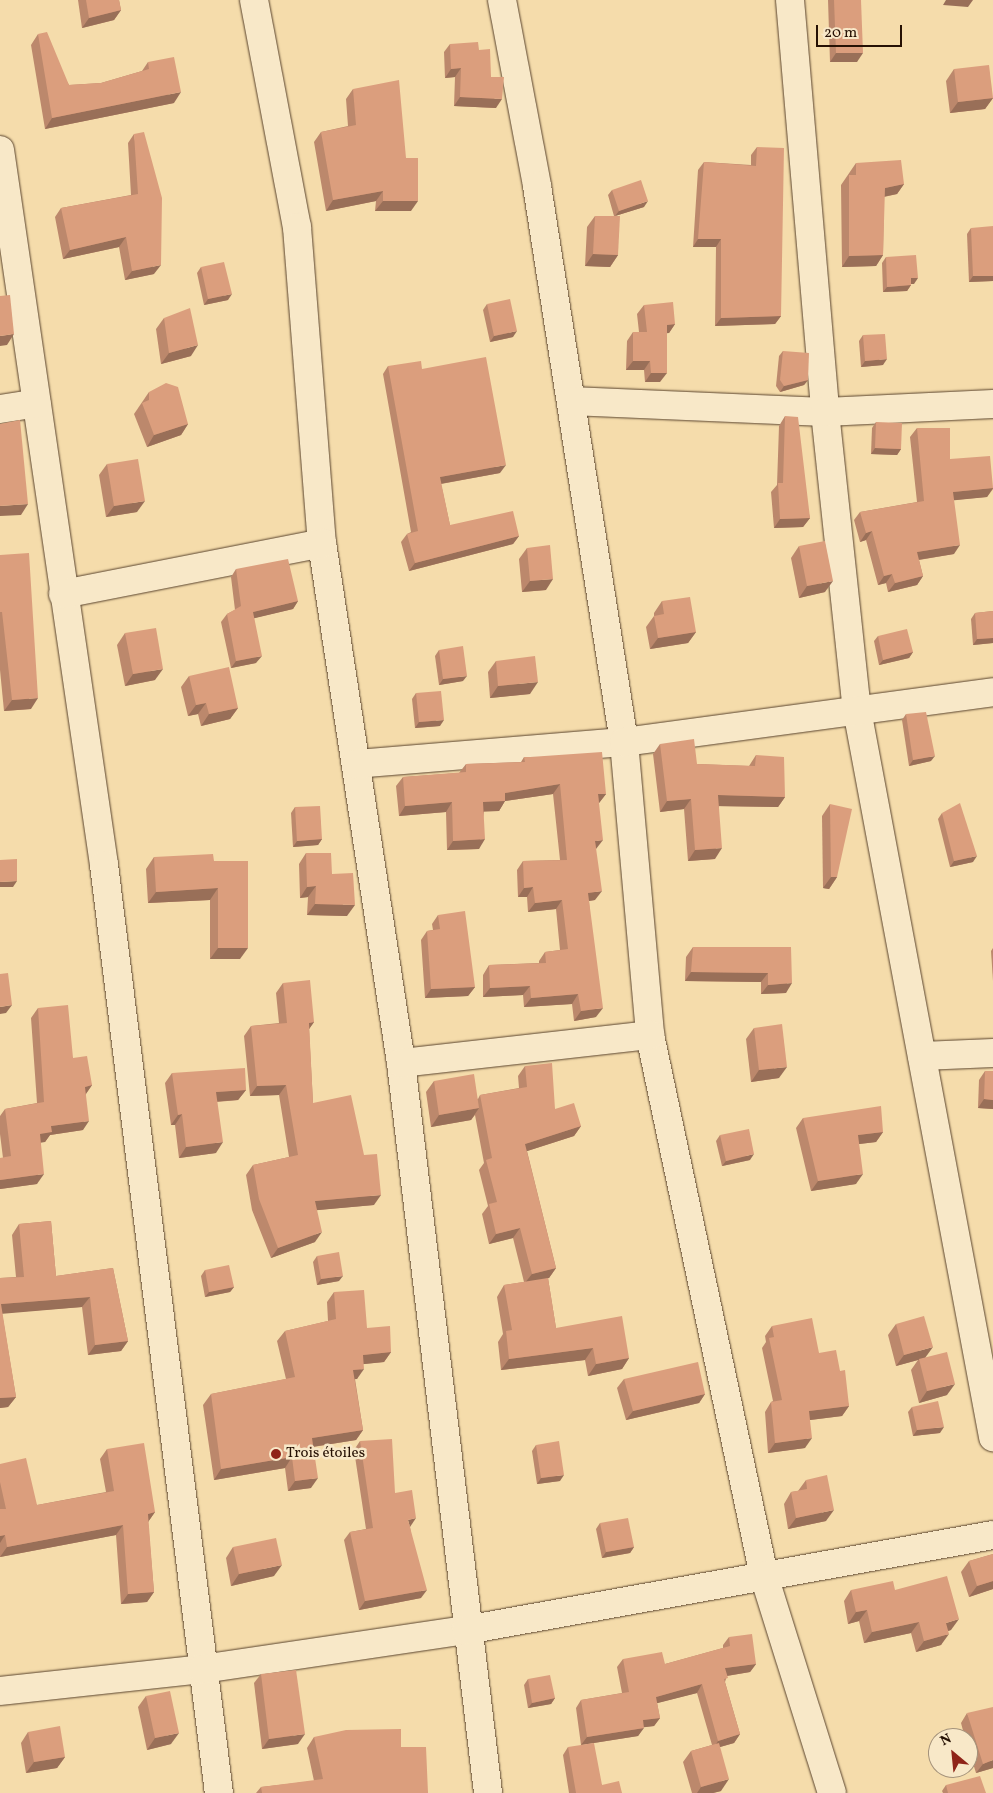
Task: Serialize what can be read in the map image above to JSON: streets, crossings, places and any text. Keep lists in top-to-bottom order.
{
  "places": ["Trois étoiles"],
  "scale_bar": "20 m",
  "north": "top left"
}
